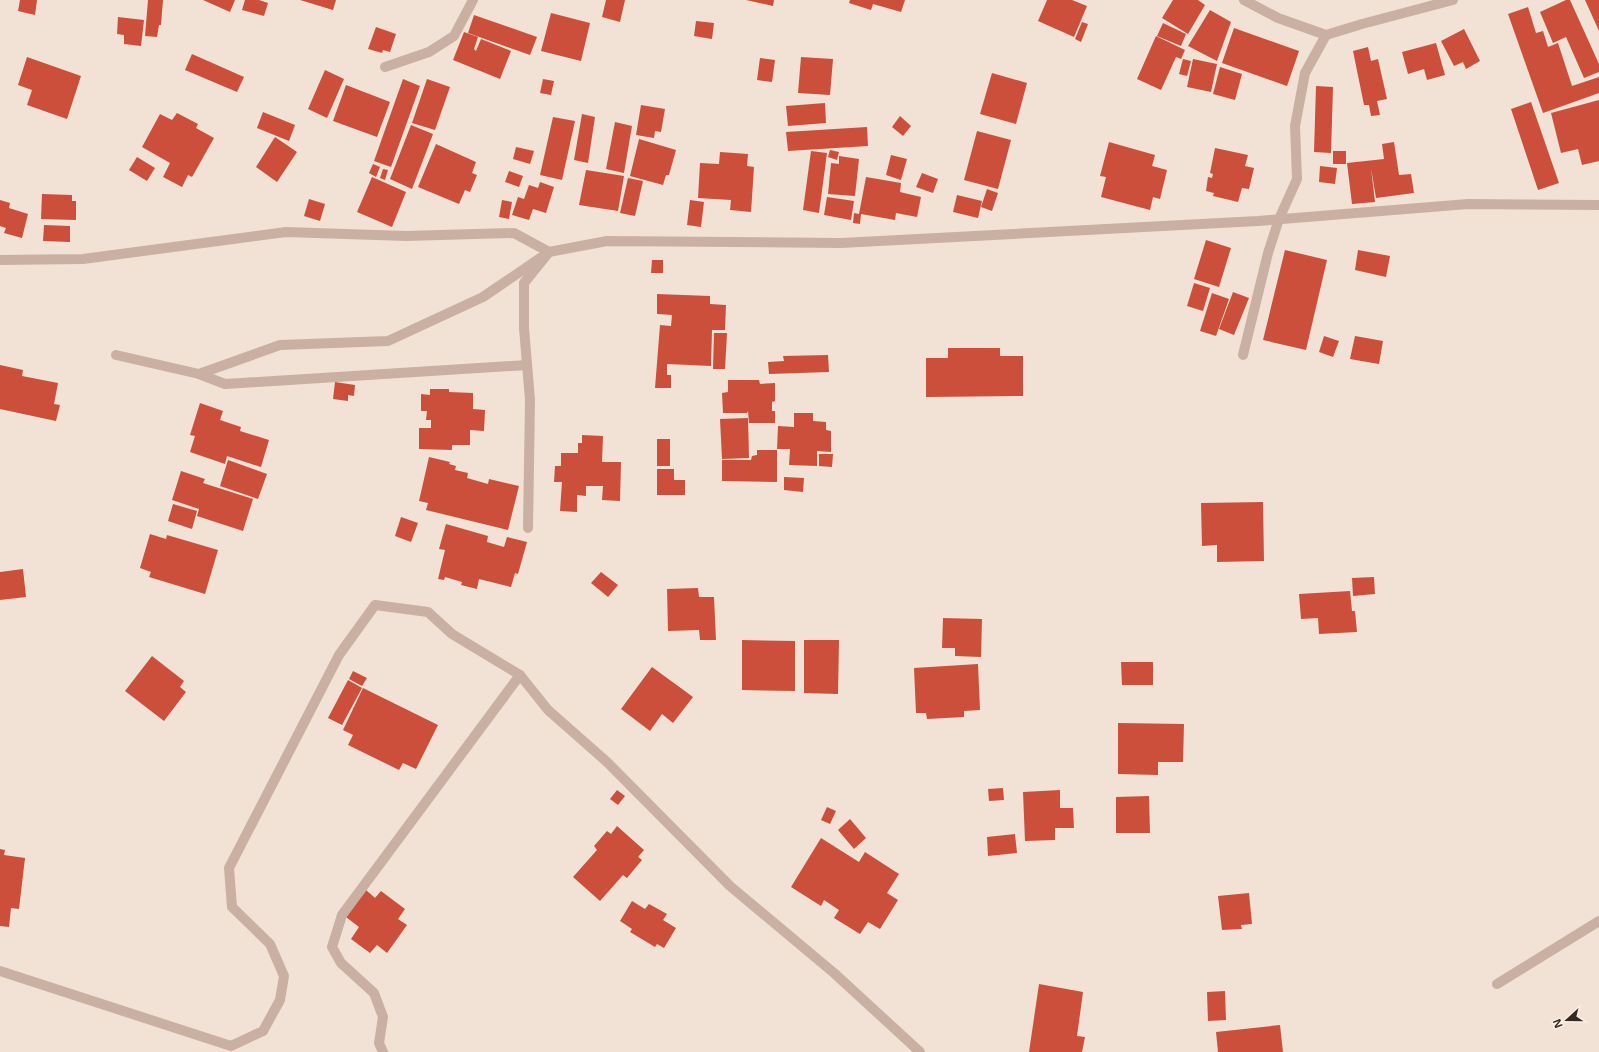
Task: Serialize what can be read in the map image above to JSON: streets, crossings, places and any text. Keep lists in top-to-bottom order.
{
  "north": "left"
}
